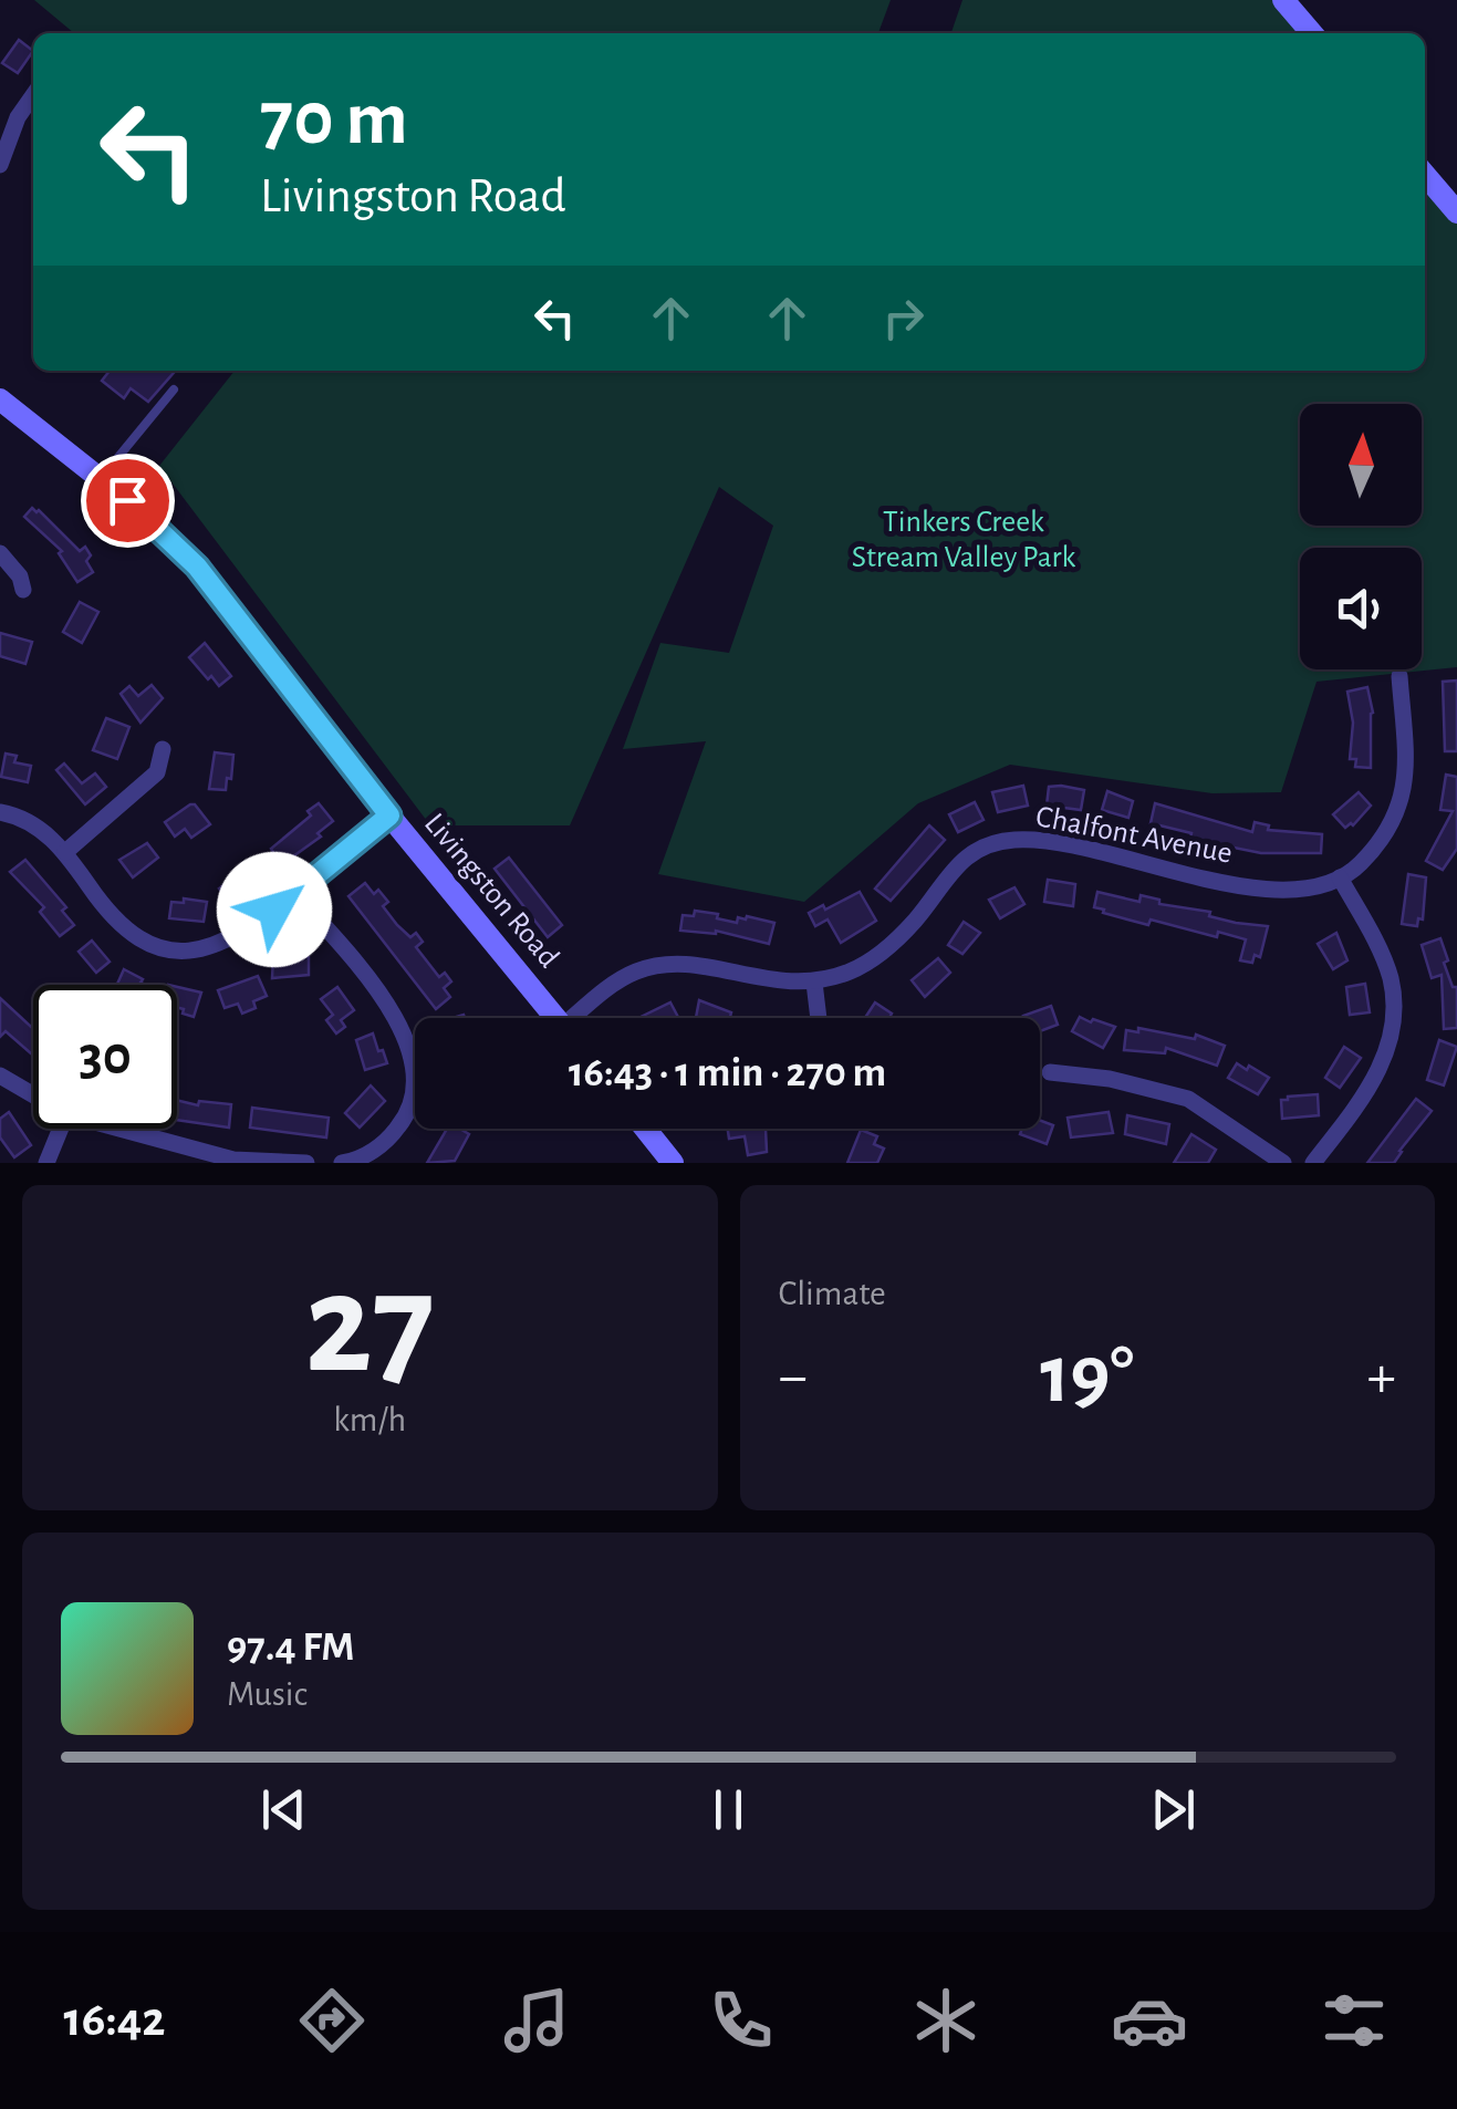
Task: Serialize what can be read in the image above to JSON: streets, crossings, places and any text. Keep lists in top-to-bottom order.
{
  "streets": {
    "main road": ["Livingston Road"],
    "street": ["Chalfont Avenue"]
  },
  "parks": ["Tinkers Creek Stream Valley Park"],
  "north": "top",
  "page": {
    "turn": ["70 m", "Livingston Road"],
    "limit": "30",
    "trip": "16:43 · 1 min · 270 m",
    "tile": [
      ["27", "km/h"],
      "Climate"
    ],
    "heat": ["−", "19°", "+"],
    "song": ["97.4 FM", "Music"],
    "tabs": "16:42"
  }
}
